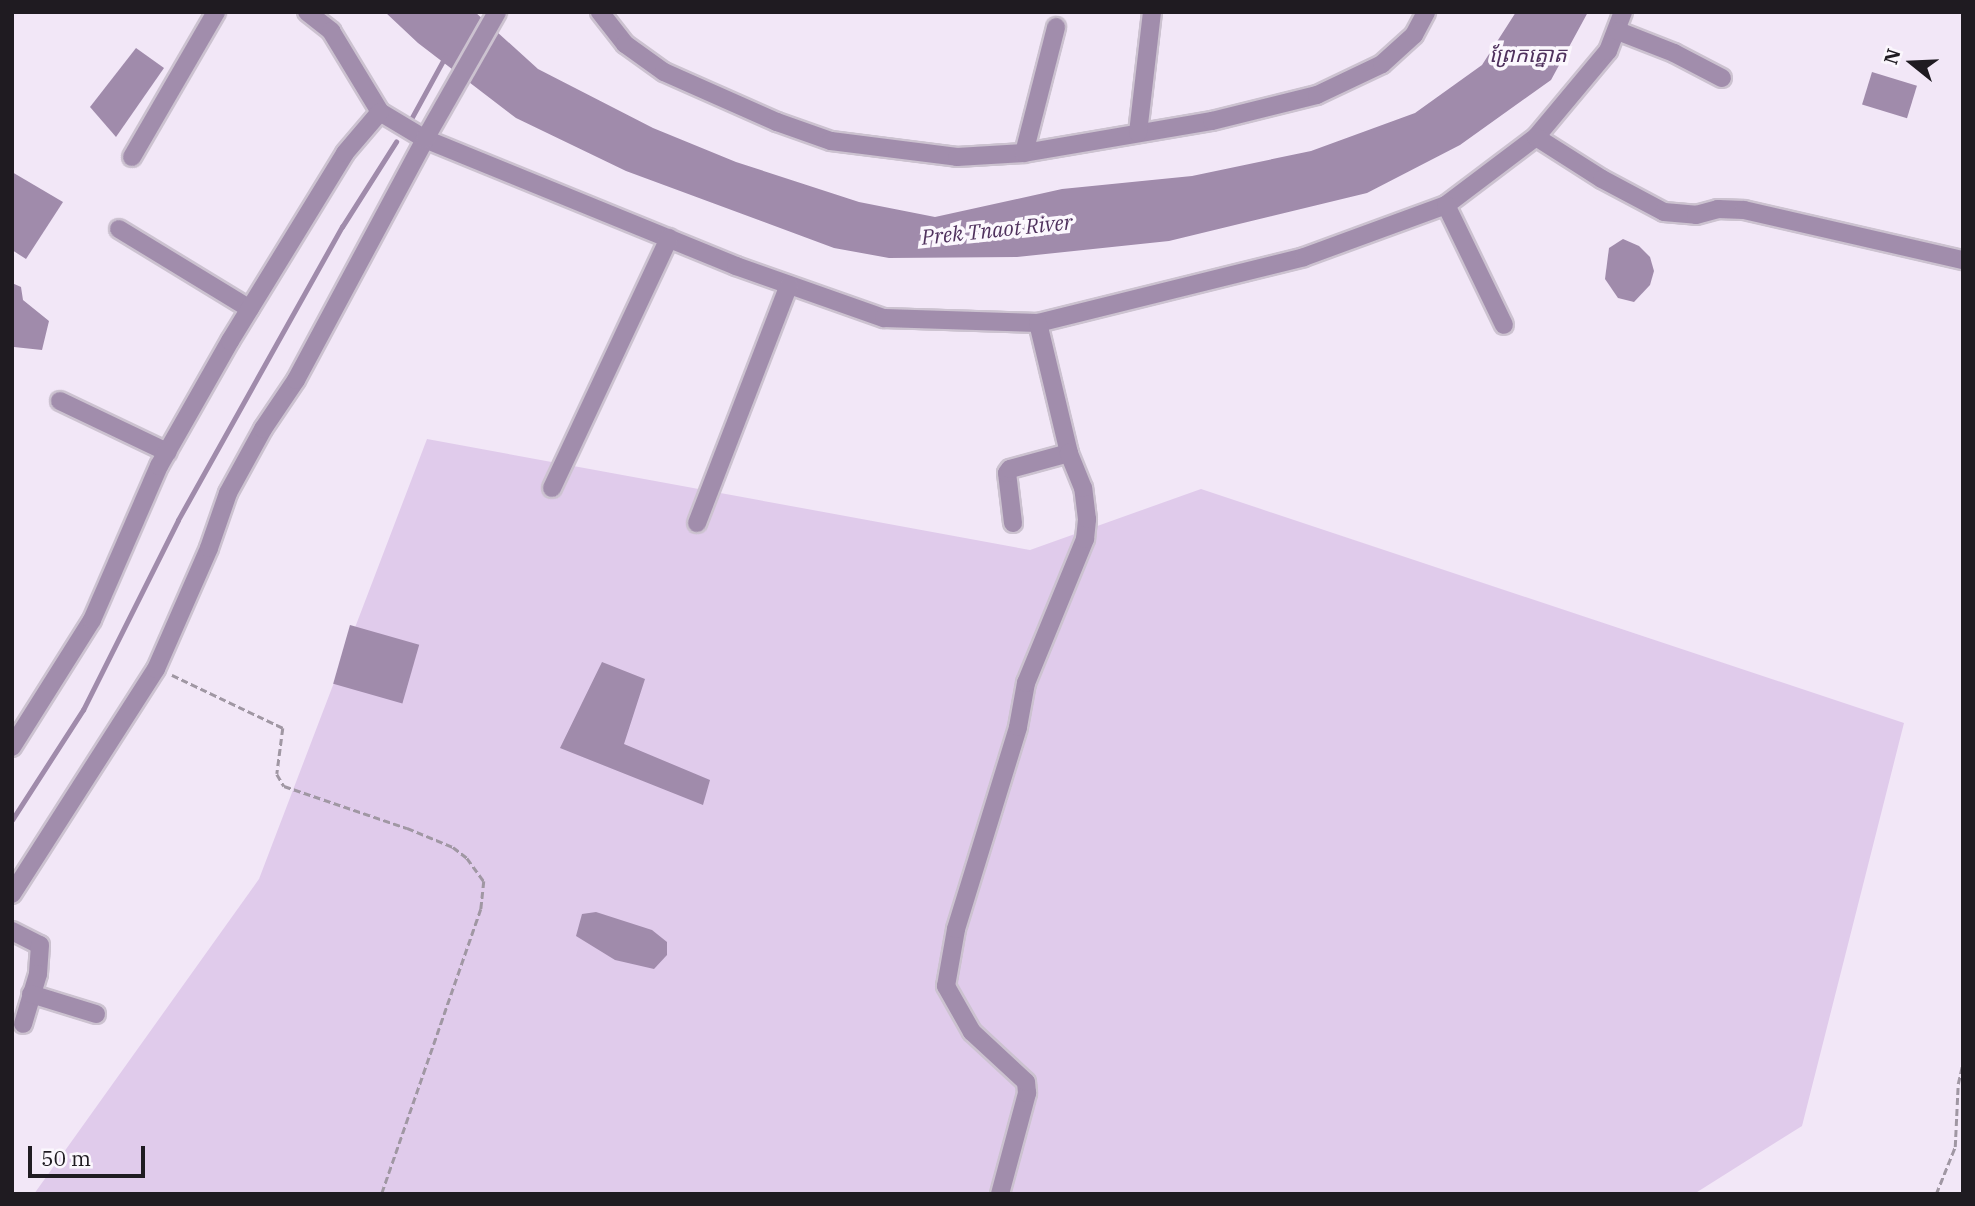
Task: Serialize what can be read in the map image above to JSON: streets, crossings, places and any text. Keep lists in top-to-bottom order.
{
  "water": ["ព្រែកត្នោត", "Prek Tnaot River"],
  "scale_bar": "50 m",
  "north": "left"
}
